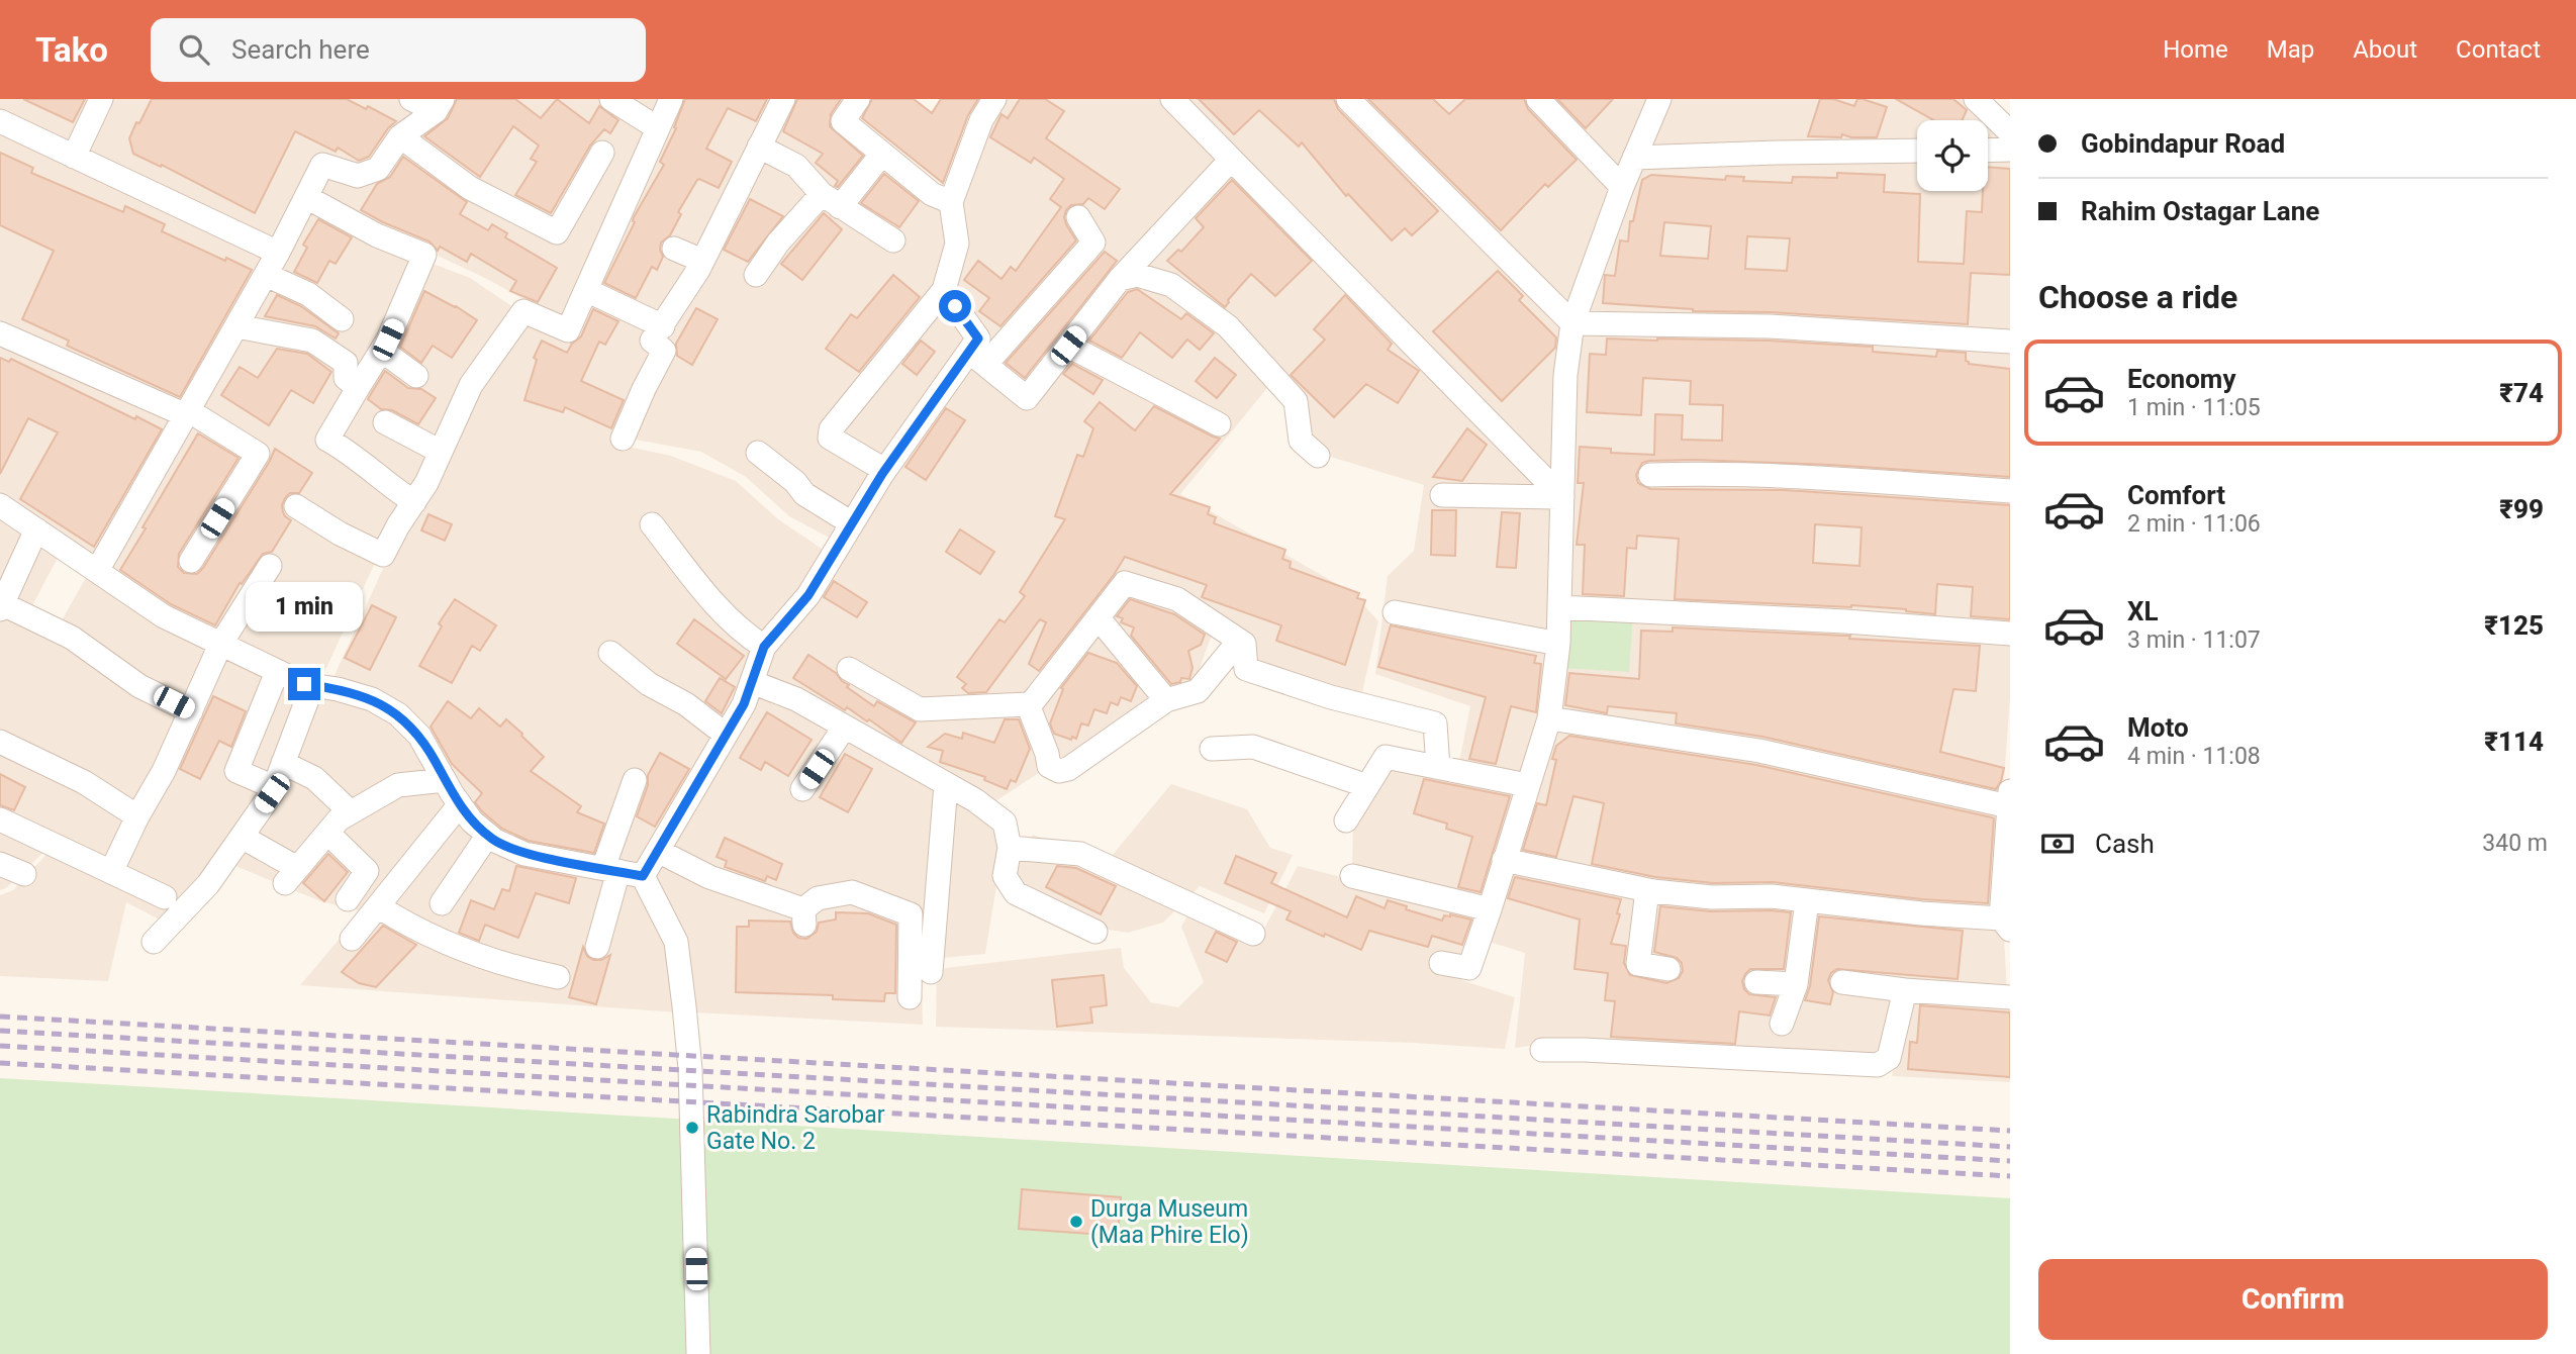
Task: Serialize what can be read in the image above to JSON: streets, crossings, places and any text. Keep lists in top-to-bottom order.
{
  "places": ["Rabindra Sarobar Gate No. 2", "Durga Museum (Maa Phire Elo)"],
  "page": {
    "header": "Tako",
    "search": "Search here",
    "nav": [
      "Home",
      "Map",
      "About",
      "Contact"
    ],
    "banner": ["Gobindapur Road", "Rahim Ostagar Lane"],
    "heading": "Choose a ride",
    "list": [
      {
        "name": "Economy",
        "note": "1 min · 11:05",
        "value": "₹74"
      },
      {
        "name": "Comfort",
        "note": "2 min · 11:06",
        "value": "₹99"
      },
      {
        "name": "XL",
        "note": "3 min · 11:07",
        "value": "₹125"
      },
      {
        "name": "Moto",
        "note": "4 min · 11:08",
        "value": "₹114"
      }
    ],
    "bubble": "1 min",
    "pay": ["Cash", "340 m"],
    "buttons": "Confirm"
  }
}
